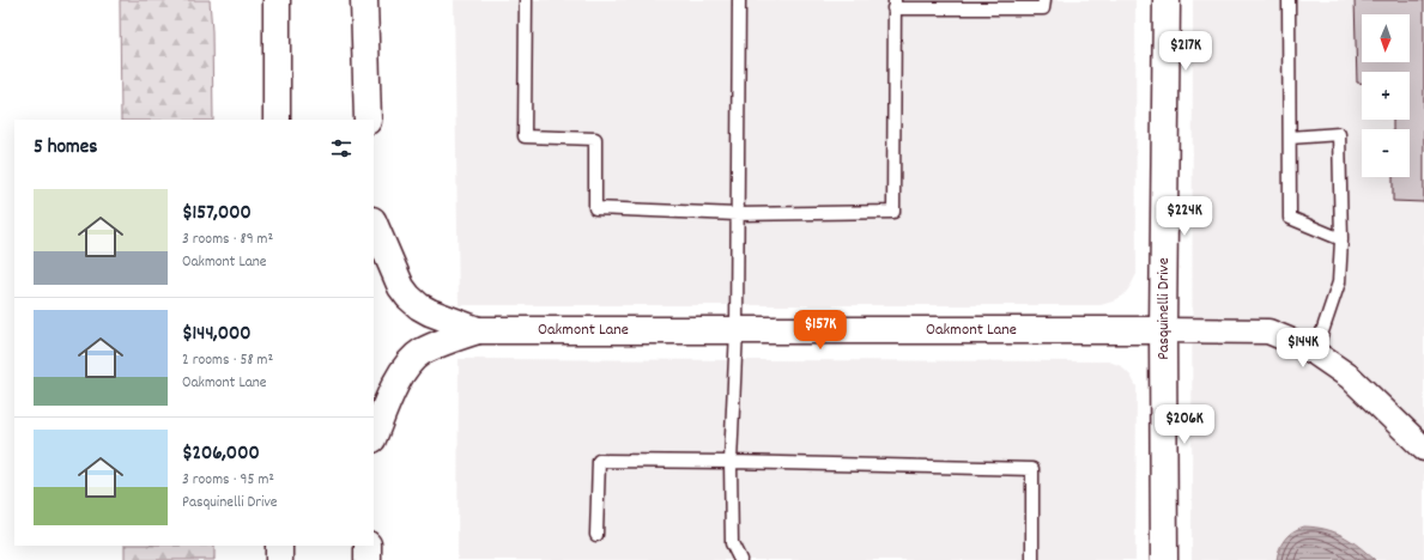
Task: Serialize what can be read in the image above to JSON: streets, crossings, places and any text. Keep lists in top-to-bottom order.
{
  "streets": {
    "main road": ["Pasquinelli Drive", "Oakmont Lane"]
  },
  "crossings": [
    ["Pasquinelli Drive", "Oakmont Lane"]
  ],
  "north": "bottom",
  "page": {
    "map_buttons": ["+", "−"],
    "price": [
      "$217K",
      "$224K",
      "$157K",
      "$144K",
      "$206K"
    ],
    "heading": "5 homes",
    "list": [
      {
        "name": "$157,000",
        "note": "3 rooms · 89 m² · Oakmont Lane"
      },
      {
        "name": "$144,000",
        "note": "2 rooms · 58 m² · Oakmont Lane"
      },
      {
        "name": "$206,000",
        "note": "3 rooms · 95 m² · Pasquinelli Drive"
      }
    ]
  }
}
